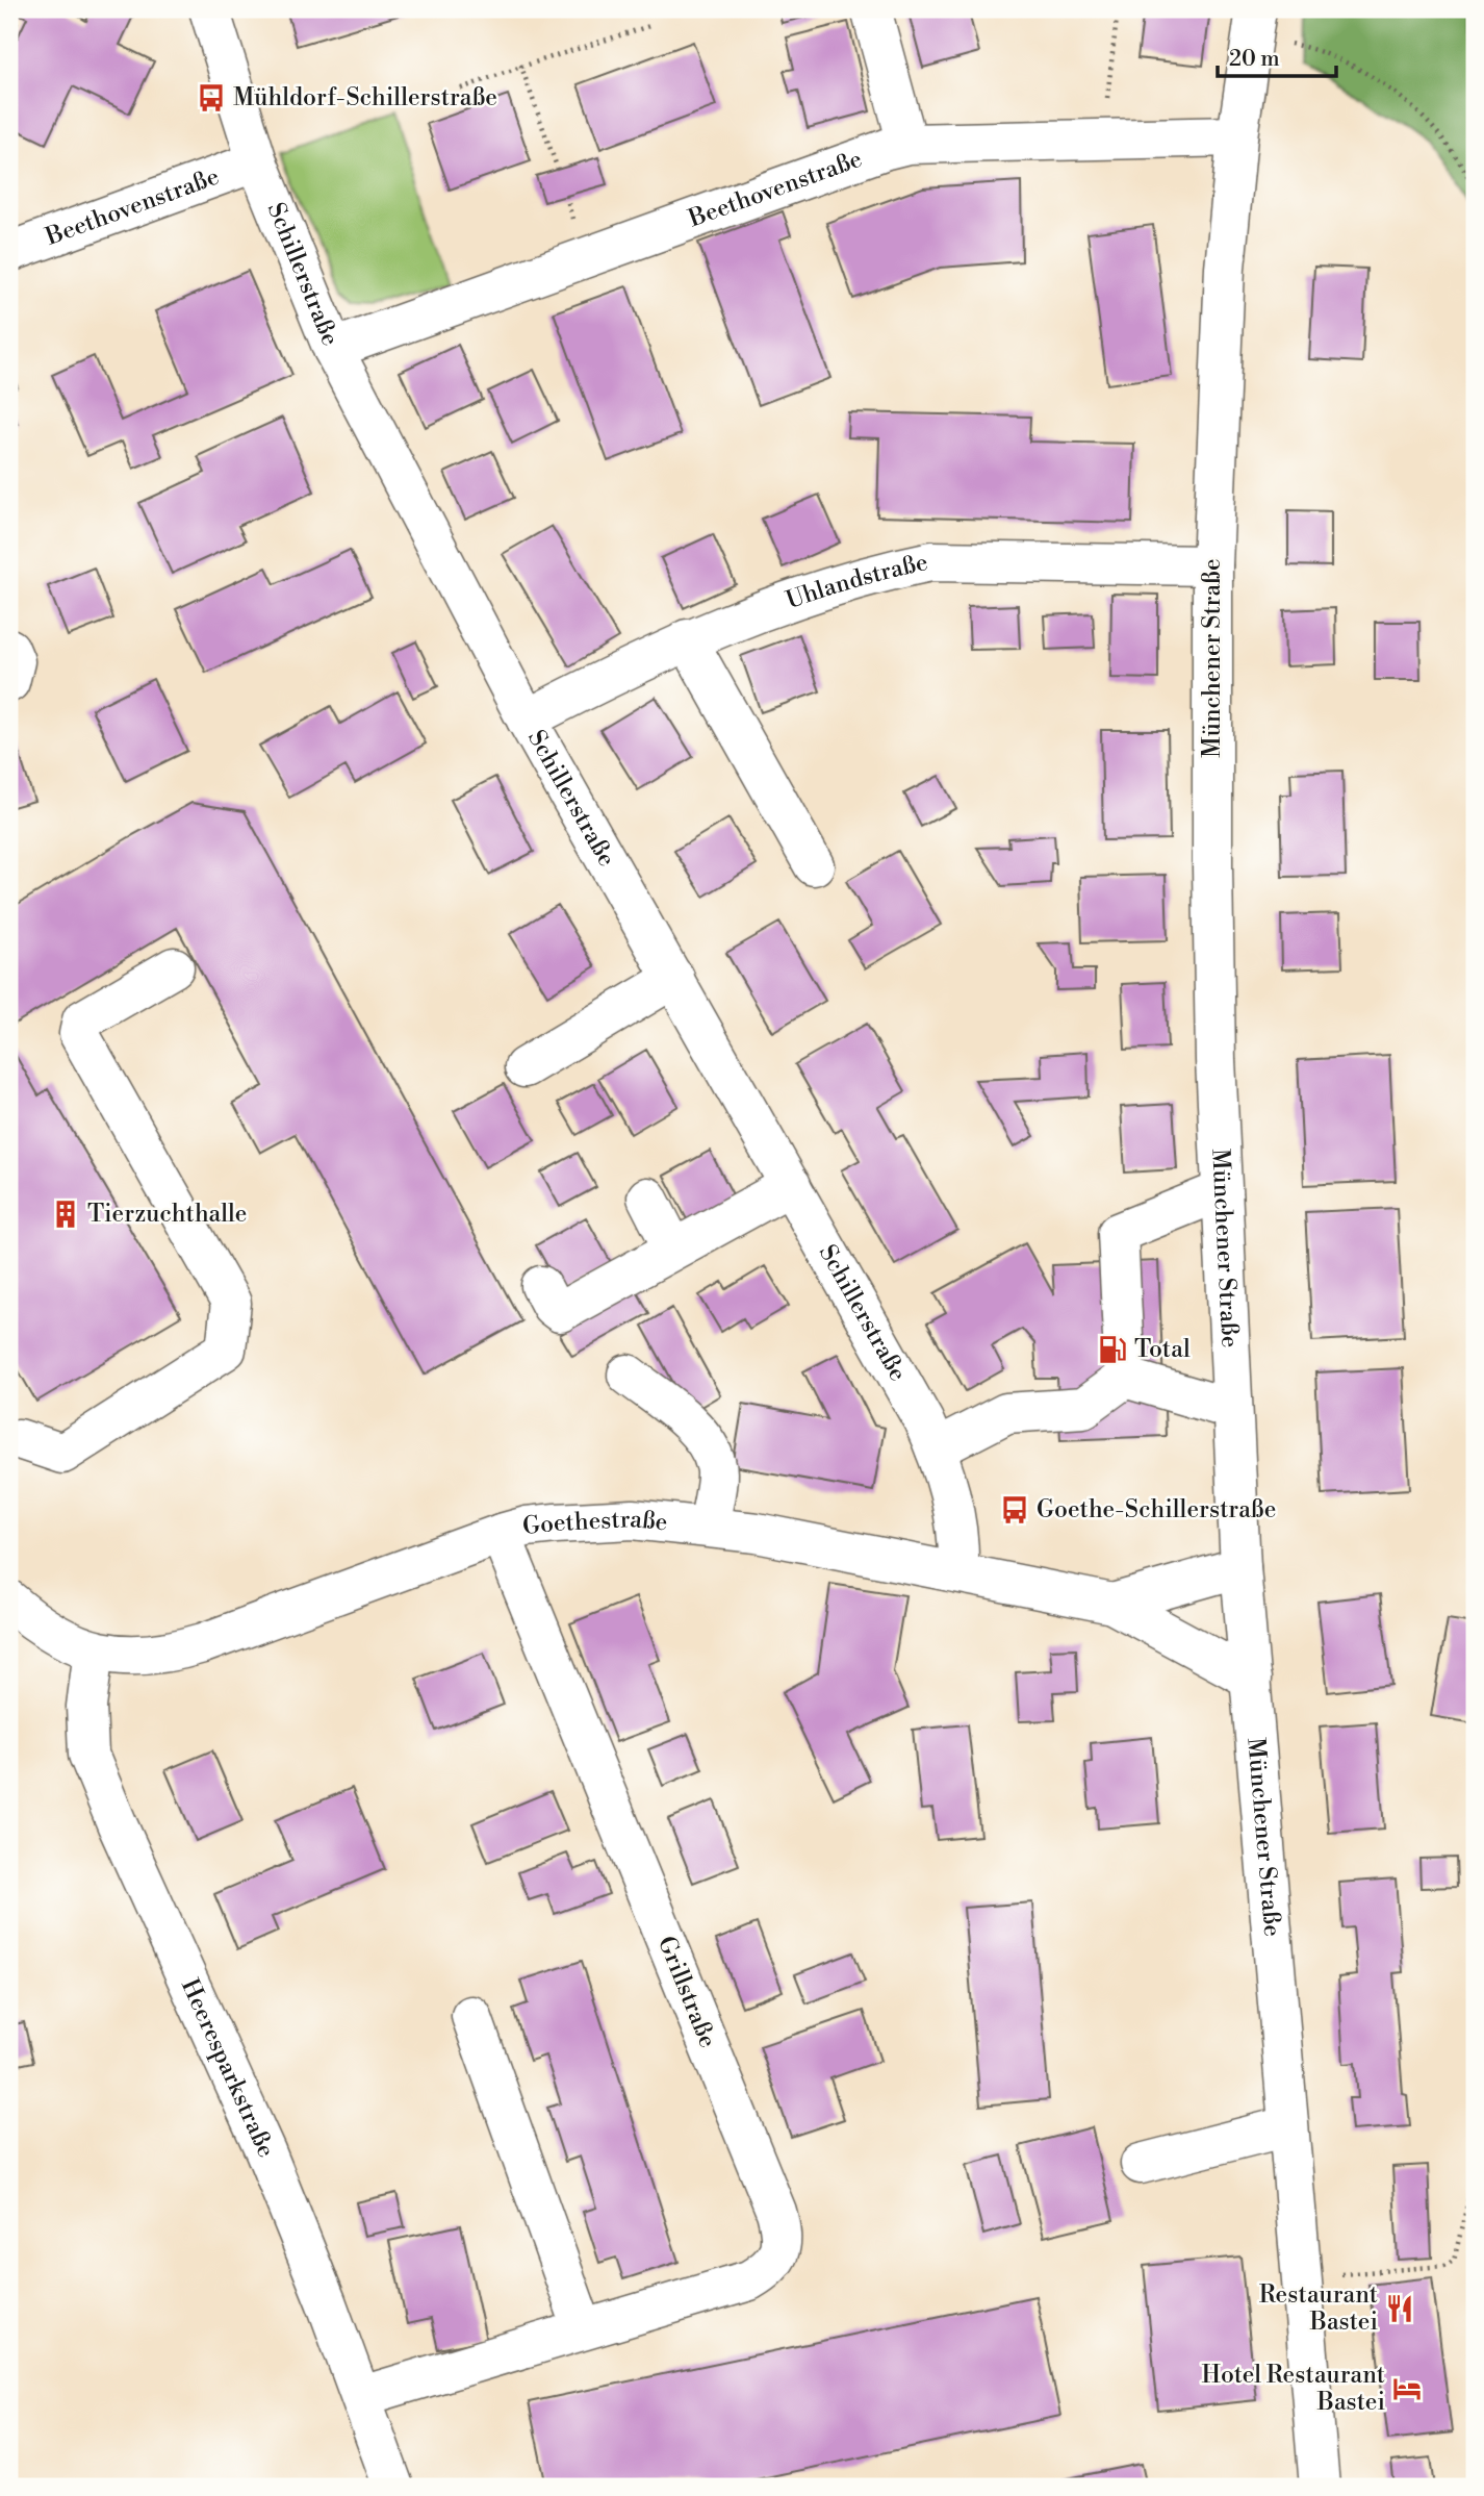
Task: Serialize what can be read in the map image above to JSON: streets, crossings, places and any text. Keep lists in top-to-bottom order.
{
  "streets": {
    "street": [
      "Beethovenstraße",
      "Schillerstraße",
      "Uhlandstraße",
      "Münchener Straße",
      "Goethestraße",
      "Grillstraße",
      "Heeresparkstraße"
    ]
  },
  "crossings": [
    ["Beethovenstraße", "Schillerstraße"],
    ["Beethovenstraße", "Münchener Straße"],
    ["Schillerstraße", "Uhlandstraße"],
    ["Schillerstraße", "Goethestraße"],
    ["Uhlandstraße", "Münchener Straße"],
    ["Münchener Straße", "Goethestraße"],
    ["Goethestraße", "Grillstraße"],
    ["Goethestraße", "Heeresparkstraße"],
    ["Grillstraße", "Heeresparkstraße"]
  ],
  "places": {
    "bus stop": ["Mühldorf-Schillerstraße", "Goethe-Schillerstraße"],
    "building": ["Tierzuchthalle"],
    "fuel station": ["Total"],
    "restaurant": ["Restaurant Bastei"],
    "hotel": ["Hotel Restaurant Bastei"]
  },
  "scale_bar": "20 m"
}
